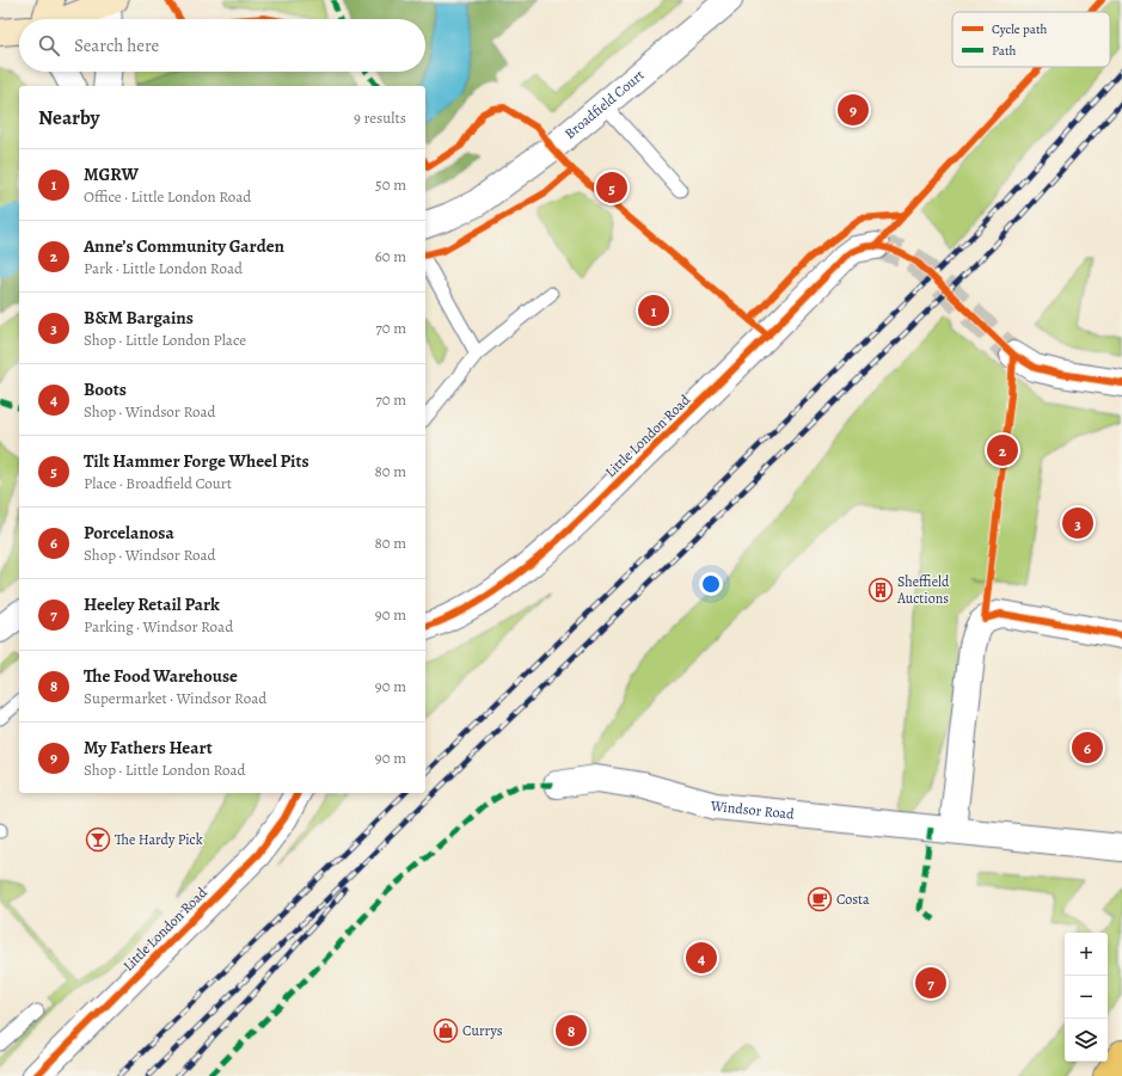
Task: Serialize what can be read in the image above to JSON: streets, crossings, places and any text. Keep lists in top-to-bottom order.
{
  "streets": {
    "street": ["Broadfield Court", "Little London Road", "Windsor Road"]
  },
  "places": {
    "building": ["Sheffield Auctions"],
    "bar": ["The Hardy Pick"],
    "cafe": ["Costa"],
    "shop": ["Currys"]
  },
  "legend": ["Cycle path", "Path"],
  "page": {
    "search": "Search here",
    "heading": ["Nearby", "9 results"],
    "pins": [
      "9",
      "5",
      "1",
      "2",
      "3",
      "6",
      "4",
      "7",
      "8"
    ],
    "list": [
      {
        "mark": "1",
        "name": "MGRW",
        "note": "Office · Little London Road",
        "value": "50 m"
      },
      {
        "mark": "2",
        "name": "Anne’s Community Garden",
        "note": "Park · Little London Road",
        "value": "60 m"
      },
      {
        "mark": "3",
        "name": "B&M Bargains",
        "note": "Shop · Little London Place",
        "value": "70 m"
      },
      {
        "mark": "4",
        "name": "Boots",
        "note": "Shop · Windsor Road",
        "value": "70 m"
      },
      {
        "mark": "5",
        "name": "Tilt Hammer Forge Wheel Pits",
        "note": "Place · Broadfield Court",
        "value": "80 m"
      },
      {
        "mark": "6",
        "name": "Porcelanosa",
        "note": "Shop · Windsor Road",
        "value": "80 m"
      },
      {
        "mark": "7",
        "name": "Heeley Retail Park",
        "note": "Parking · Windsor Road",
        "value": "90 m"
      },
      {
        "mark": "8",
        "name": "The Food Warehouse",
        "note": "Supermarket · Windsor Road",
        "value": "90 m"
      },
      {
        "mark": "9",
        "name": "My Fathers Heart",
        "note": "Shop · Little London Road",
        "value": "90 m"
      }
    ],
    "map_buttons": ["+", "−"]
  }
}
